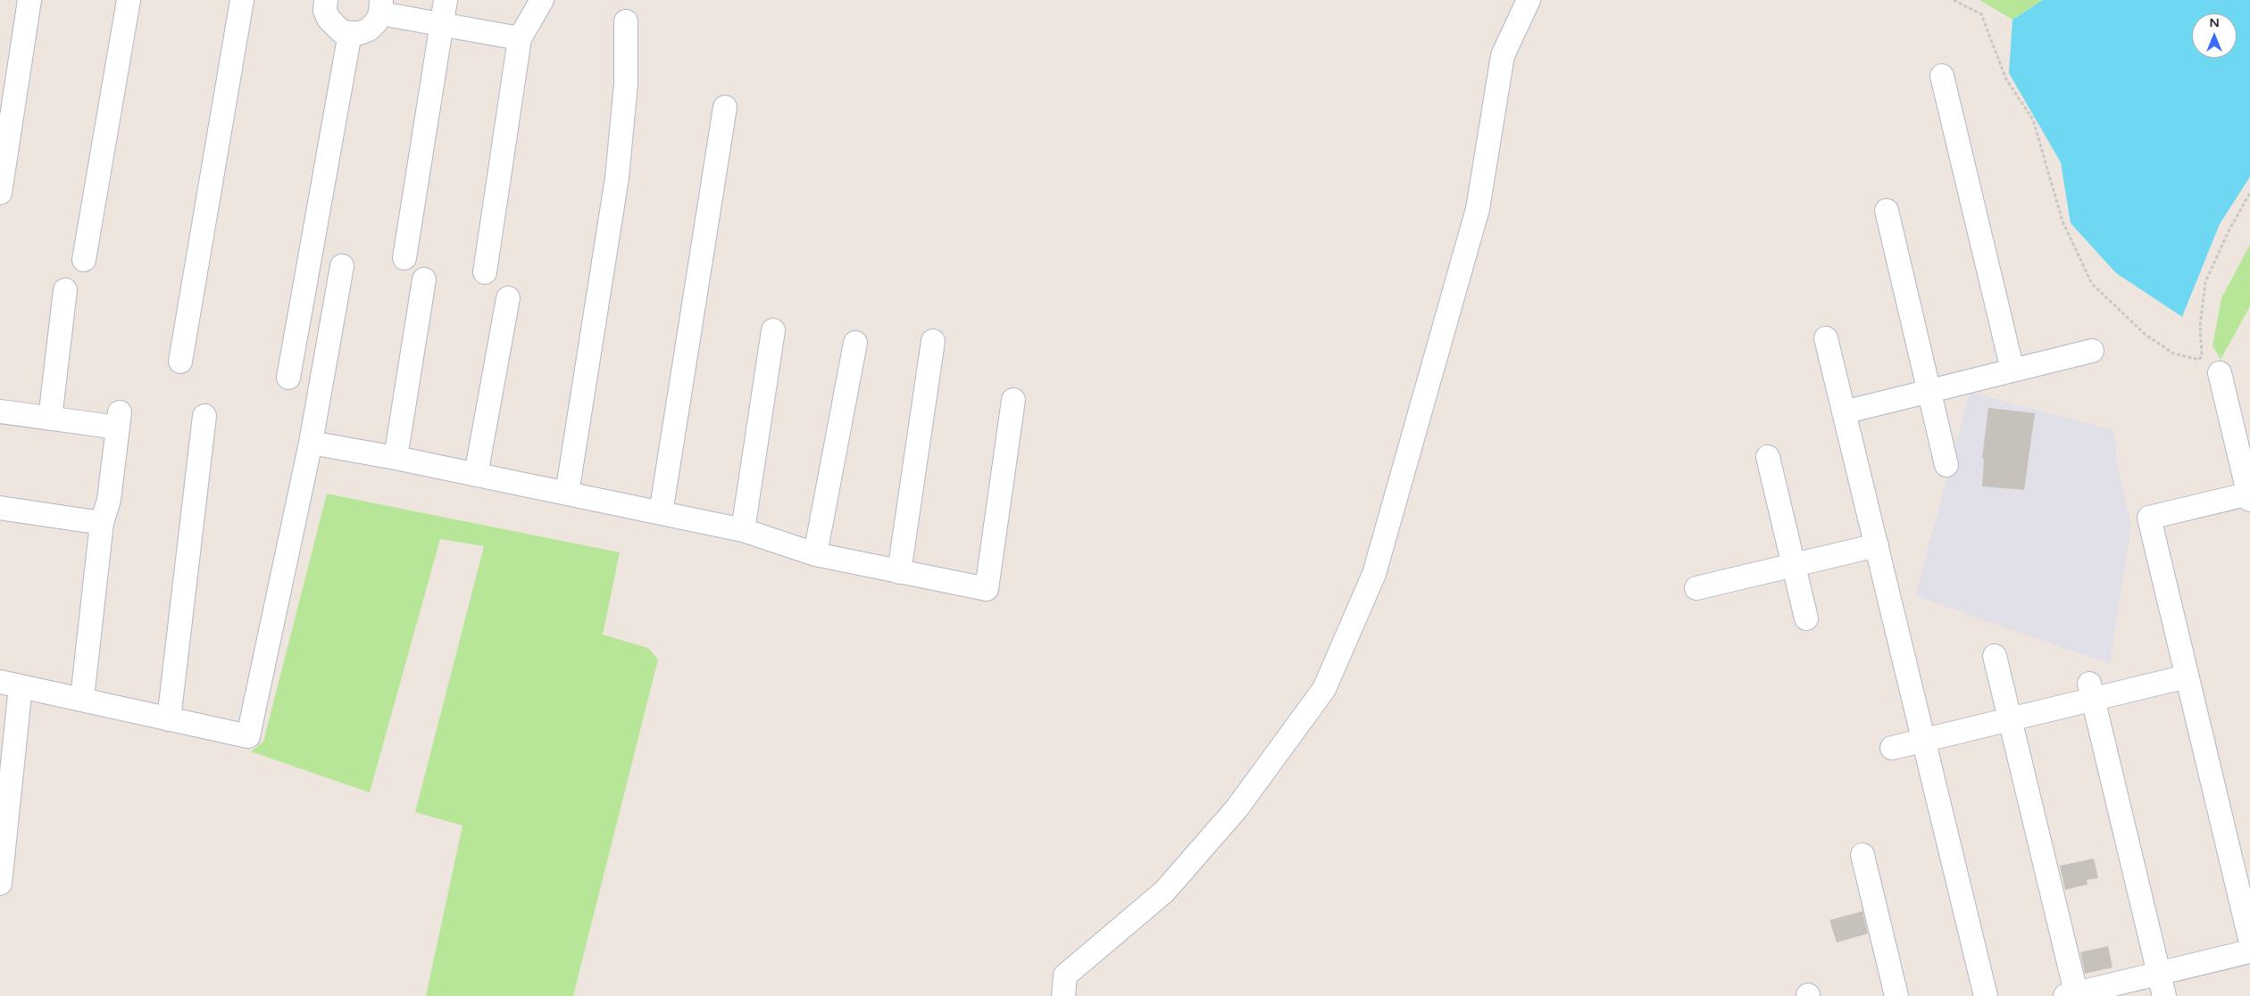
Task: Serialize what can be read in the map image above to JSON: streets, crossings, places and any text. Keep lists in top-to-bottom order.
{
  "north": "top"
}
